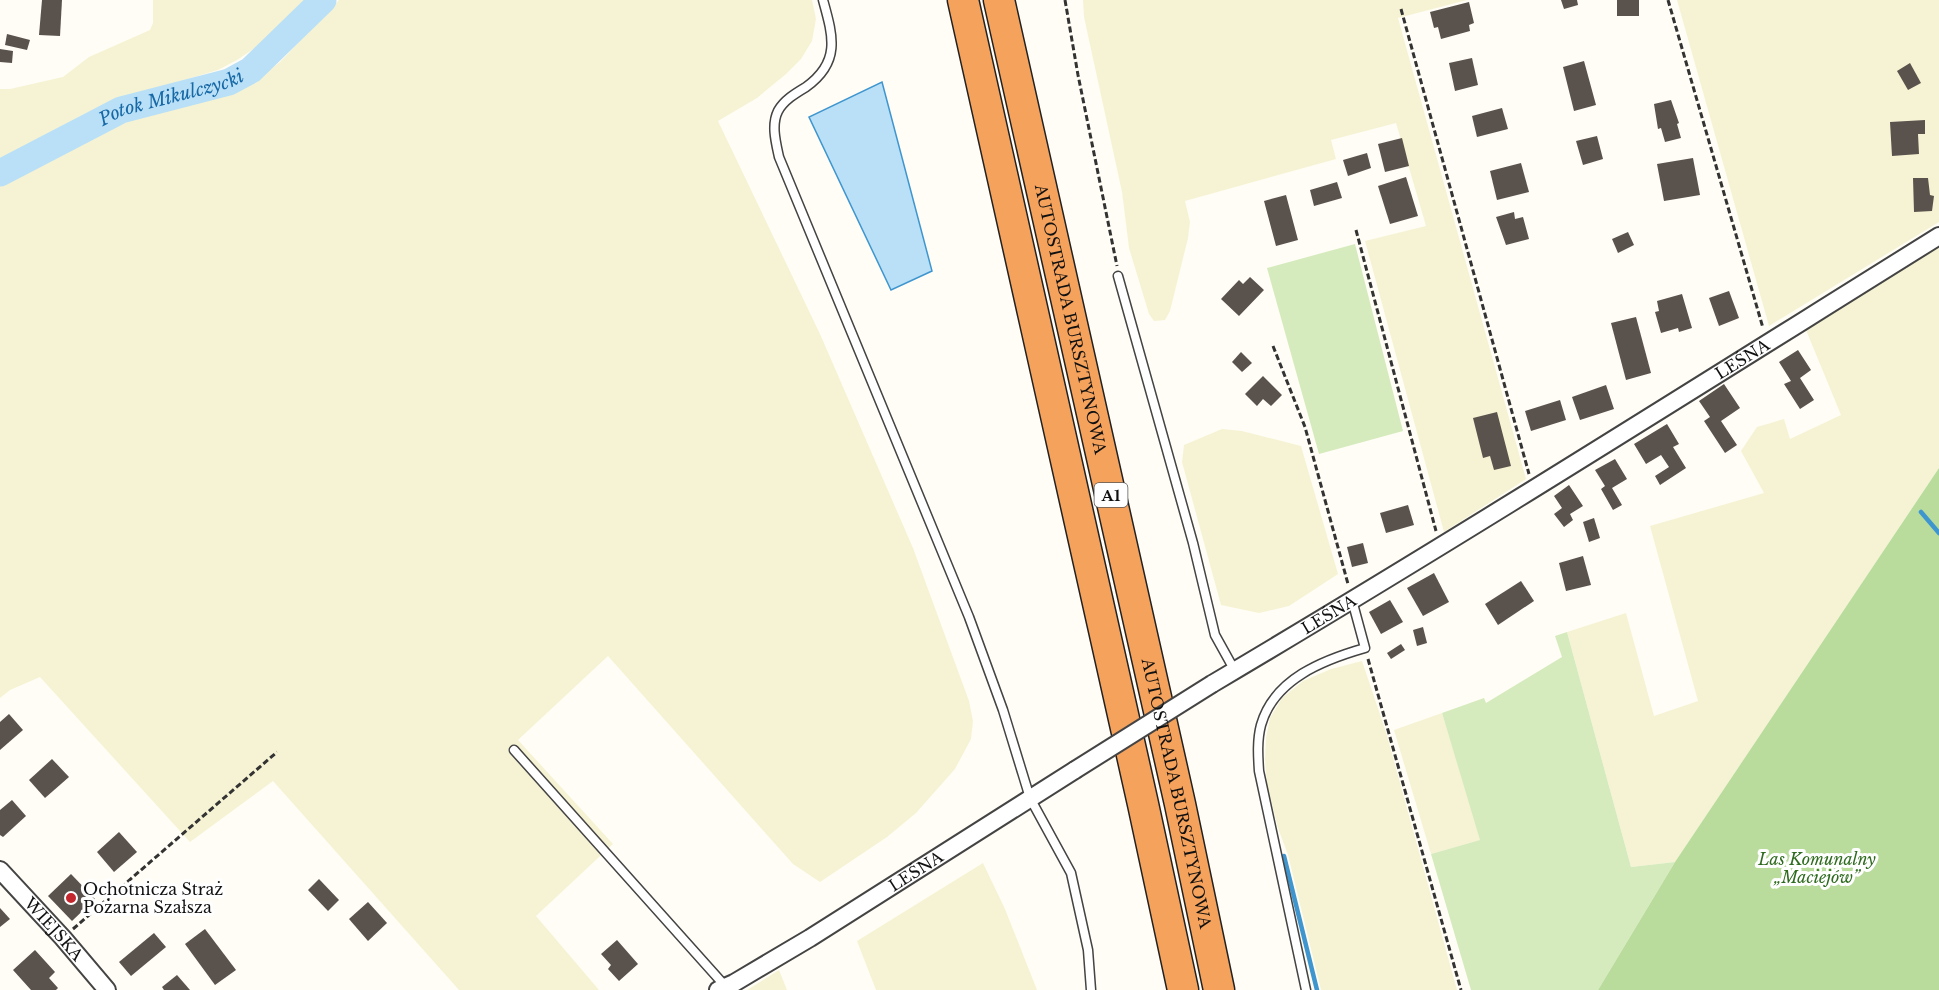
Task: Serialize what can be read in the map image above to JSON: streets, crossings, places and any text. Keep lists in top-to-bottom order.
{
  "streets": {
    "highway": ["AUTOSTRADA BURSZTYNOWA", "A1"],
    "street": ["LEŚNA", "WIEJSKA"]
  },
  "water": ["Potok Mikulczycki"],
  "parks": ["Las Komunalny „Maciejów”"],
  "places": ["Ochotnicza Straż Pożarna Szałsza"]
}
